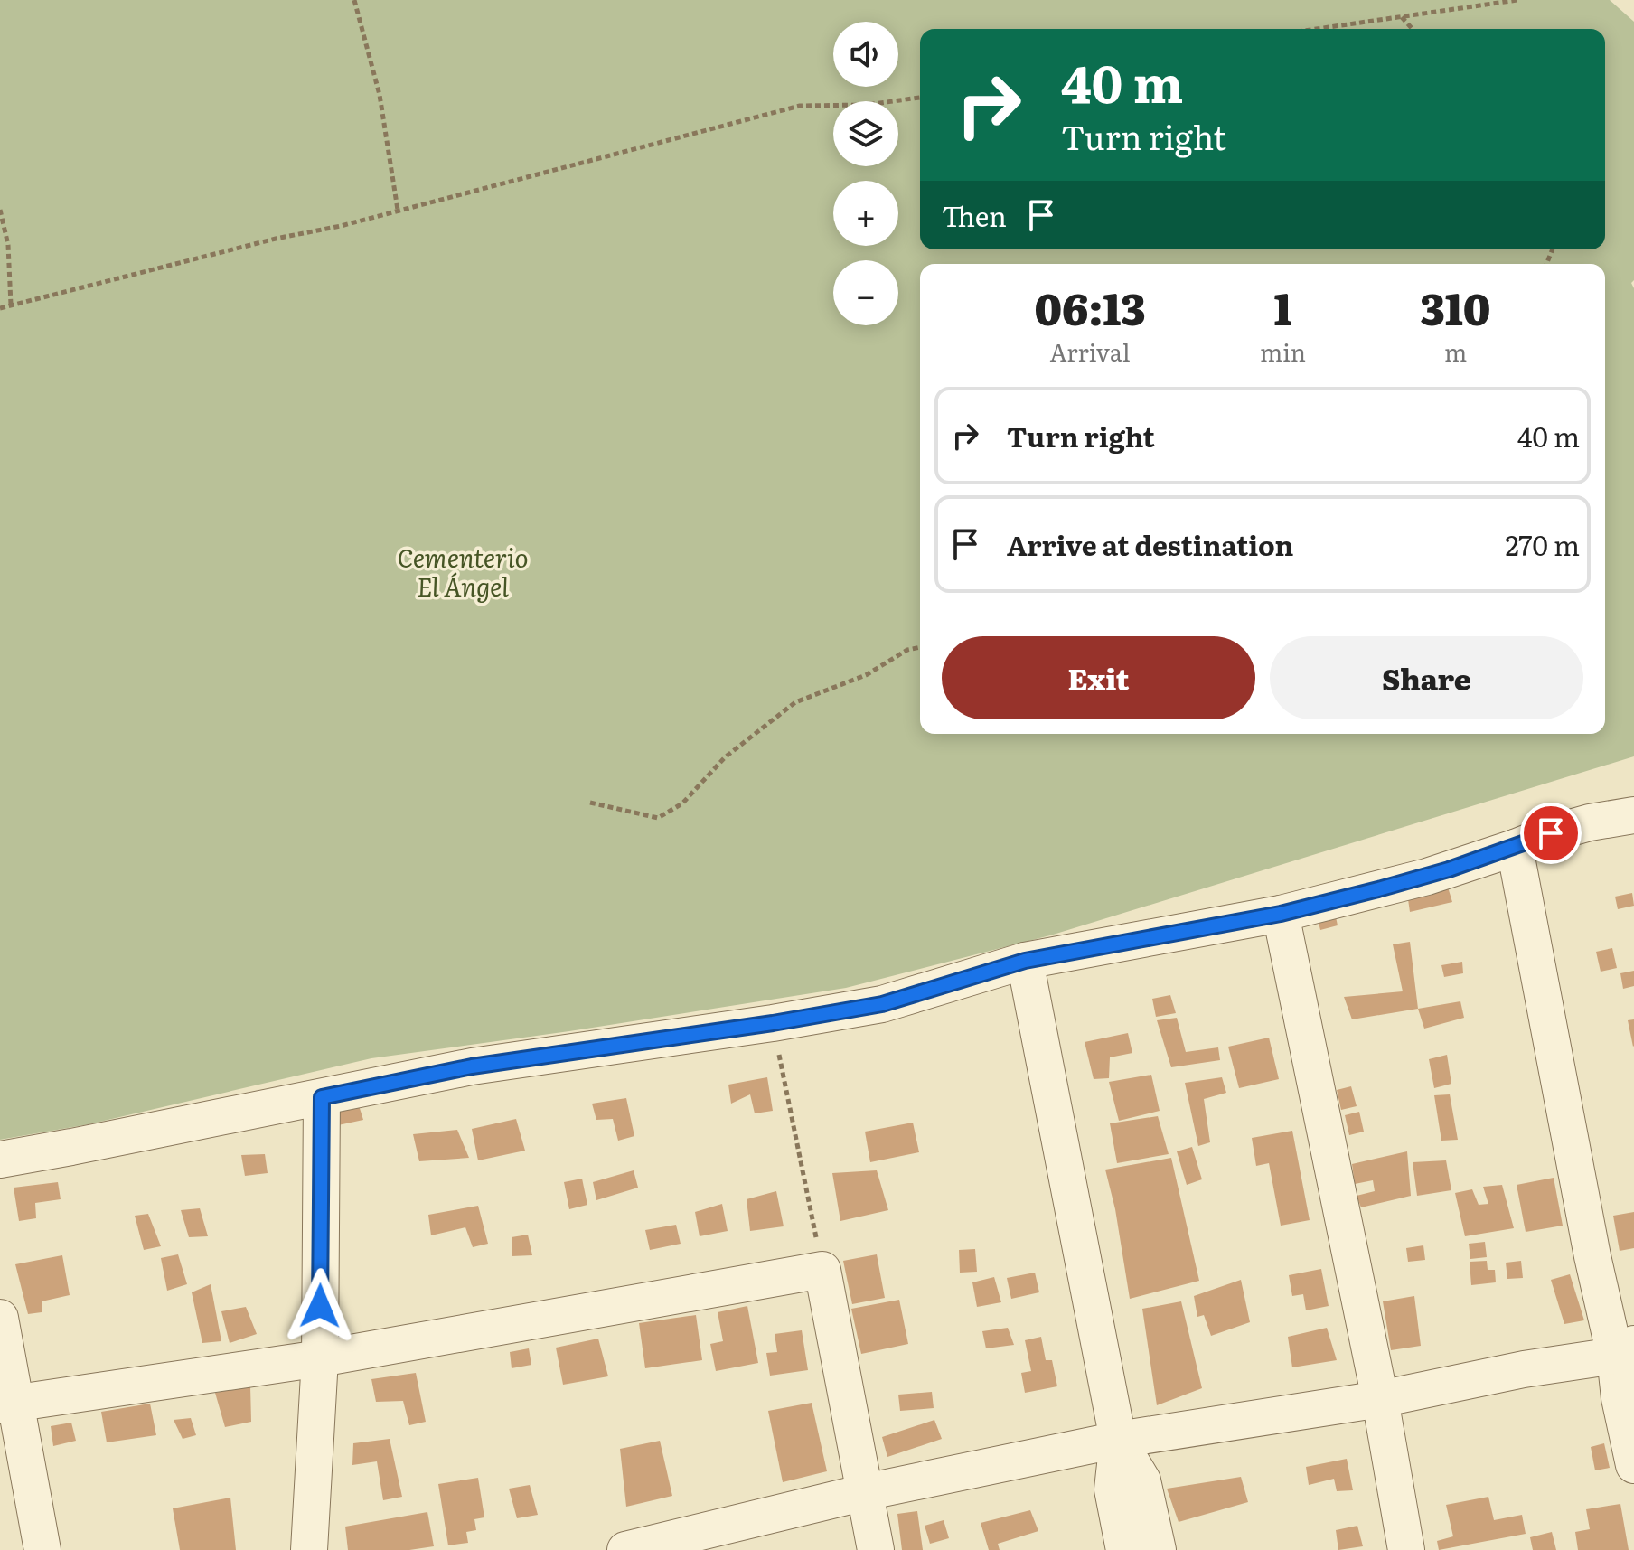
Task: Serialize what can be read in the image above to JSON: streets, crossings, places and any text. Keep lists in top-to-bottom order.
{
  "parks": ["Cementerio El Ángel"],
  "page": {
    "map_buttons": ["+", "−"],
    "turn": ["40 m", "Turn right"],
    "then": "Then",
    "eta": [
      "06:13",
      "Arrival",
      "1",
      "min",
      "310",
      "m"
    ],
    "list": [
      {
        "name": "Turn right",
        "value": "40 m"
      },
      {
        "name": "Arrive at destination",
        "value": "270 m"
      }
    ],
    "buttons": ["Exit", "Share"]
  }
}
